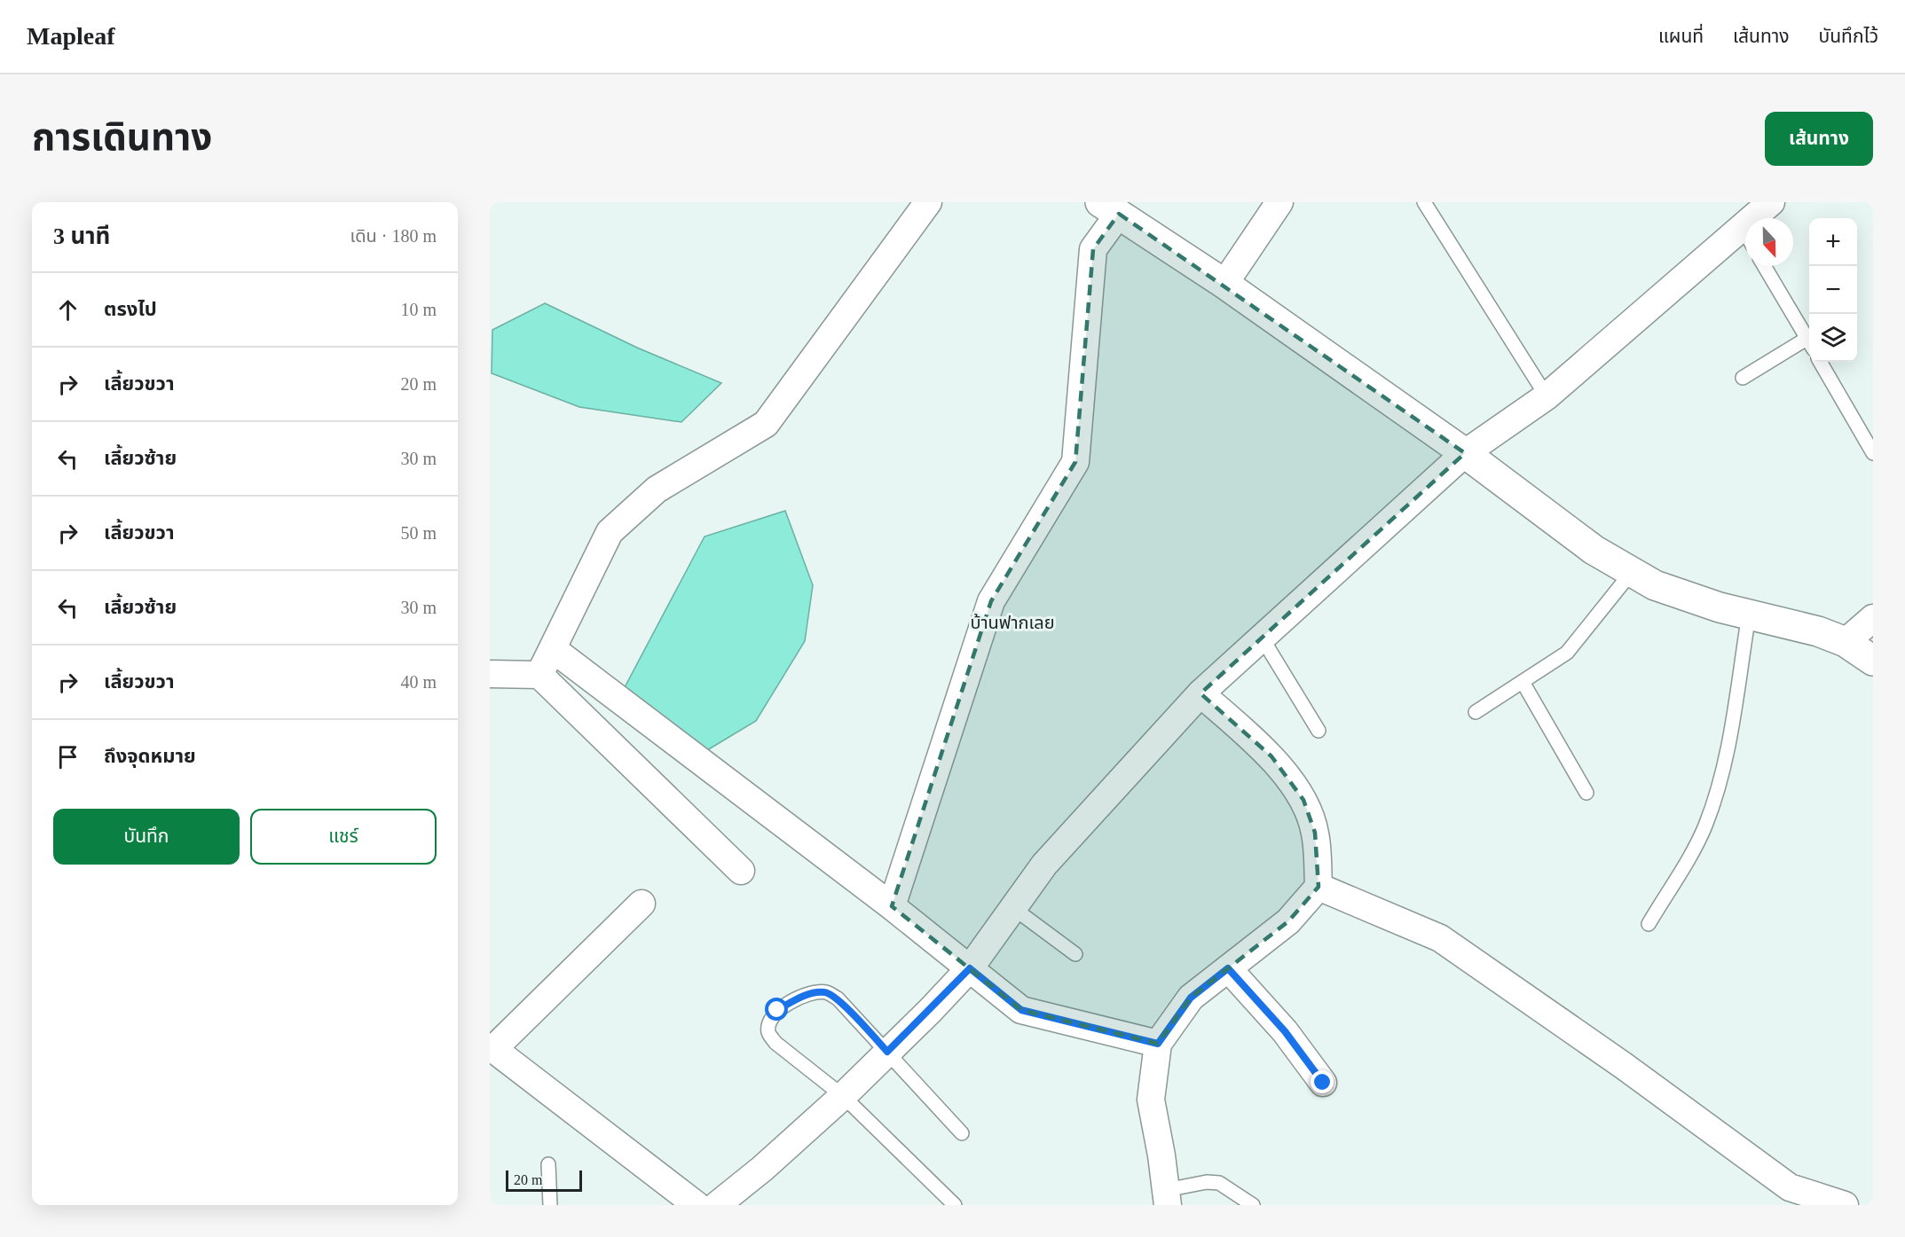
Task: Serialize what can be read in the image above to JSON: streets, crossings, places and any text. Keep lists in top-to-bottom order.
{
  "districts": ["บ้านฟากเลย"],
  "scale_bar": "20 m",
  "north": "bottom",
  "page": {
    "header": "Mapleaf",
    "nav": ["แผนที่", "เส้นทาง", "บันทึกไว้"],
    "title": "การเดินทาง",
    "buttons": [
      "เส้นทาง",
      ["บันทึก", "แชร์"]
    ],
    "heading": ["3 นาที", "เดิน · 180 m"],
    "map_buttons": ["+", "−"],
    "list": [
      ["ตรงไป", "10 m"],
      ["เลี้ยวขวา", "20 m"],
      ["เลี้ยวซ้าย", "30 m"],
      ["เลี้ยวขวา", "50 m"],
      ["เลี้ยวซ้าย", "30 m"],
      ["เลี้ยวขวา", "40 m"],
      "ถึงจุดหมาย"
    ],
    "scale": "20 m"
  }
}
